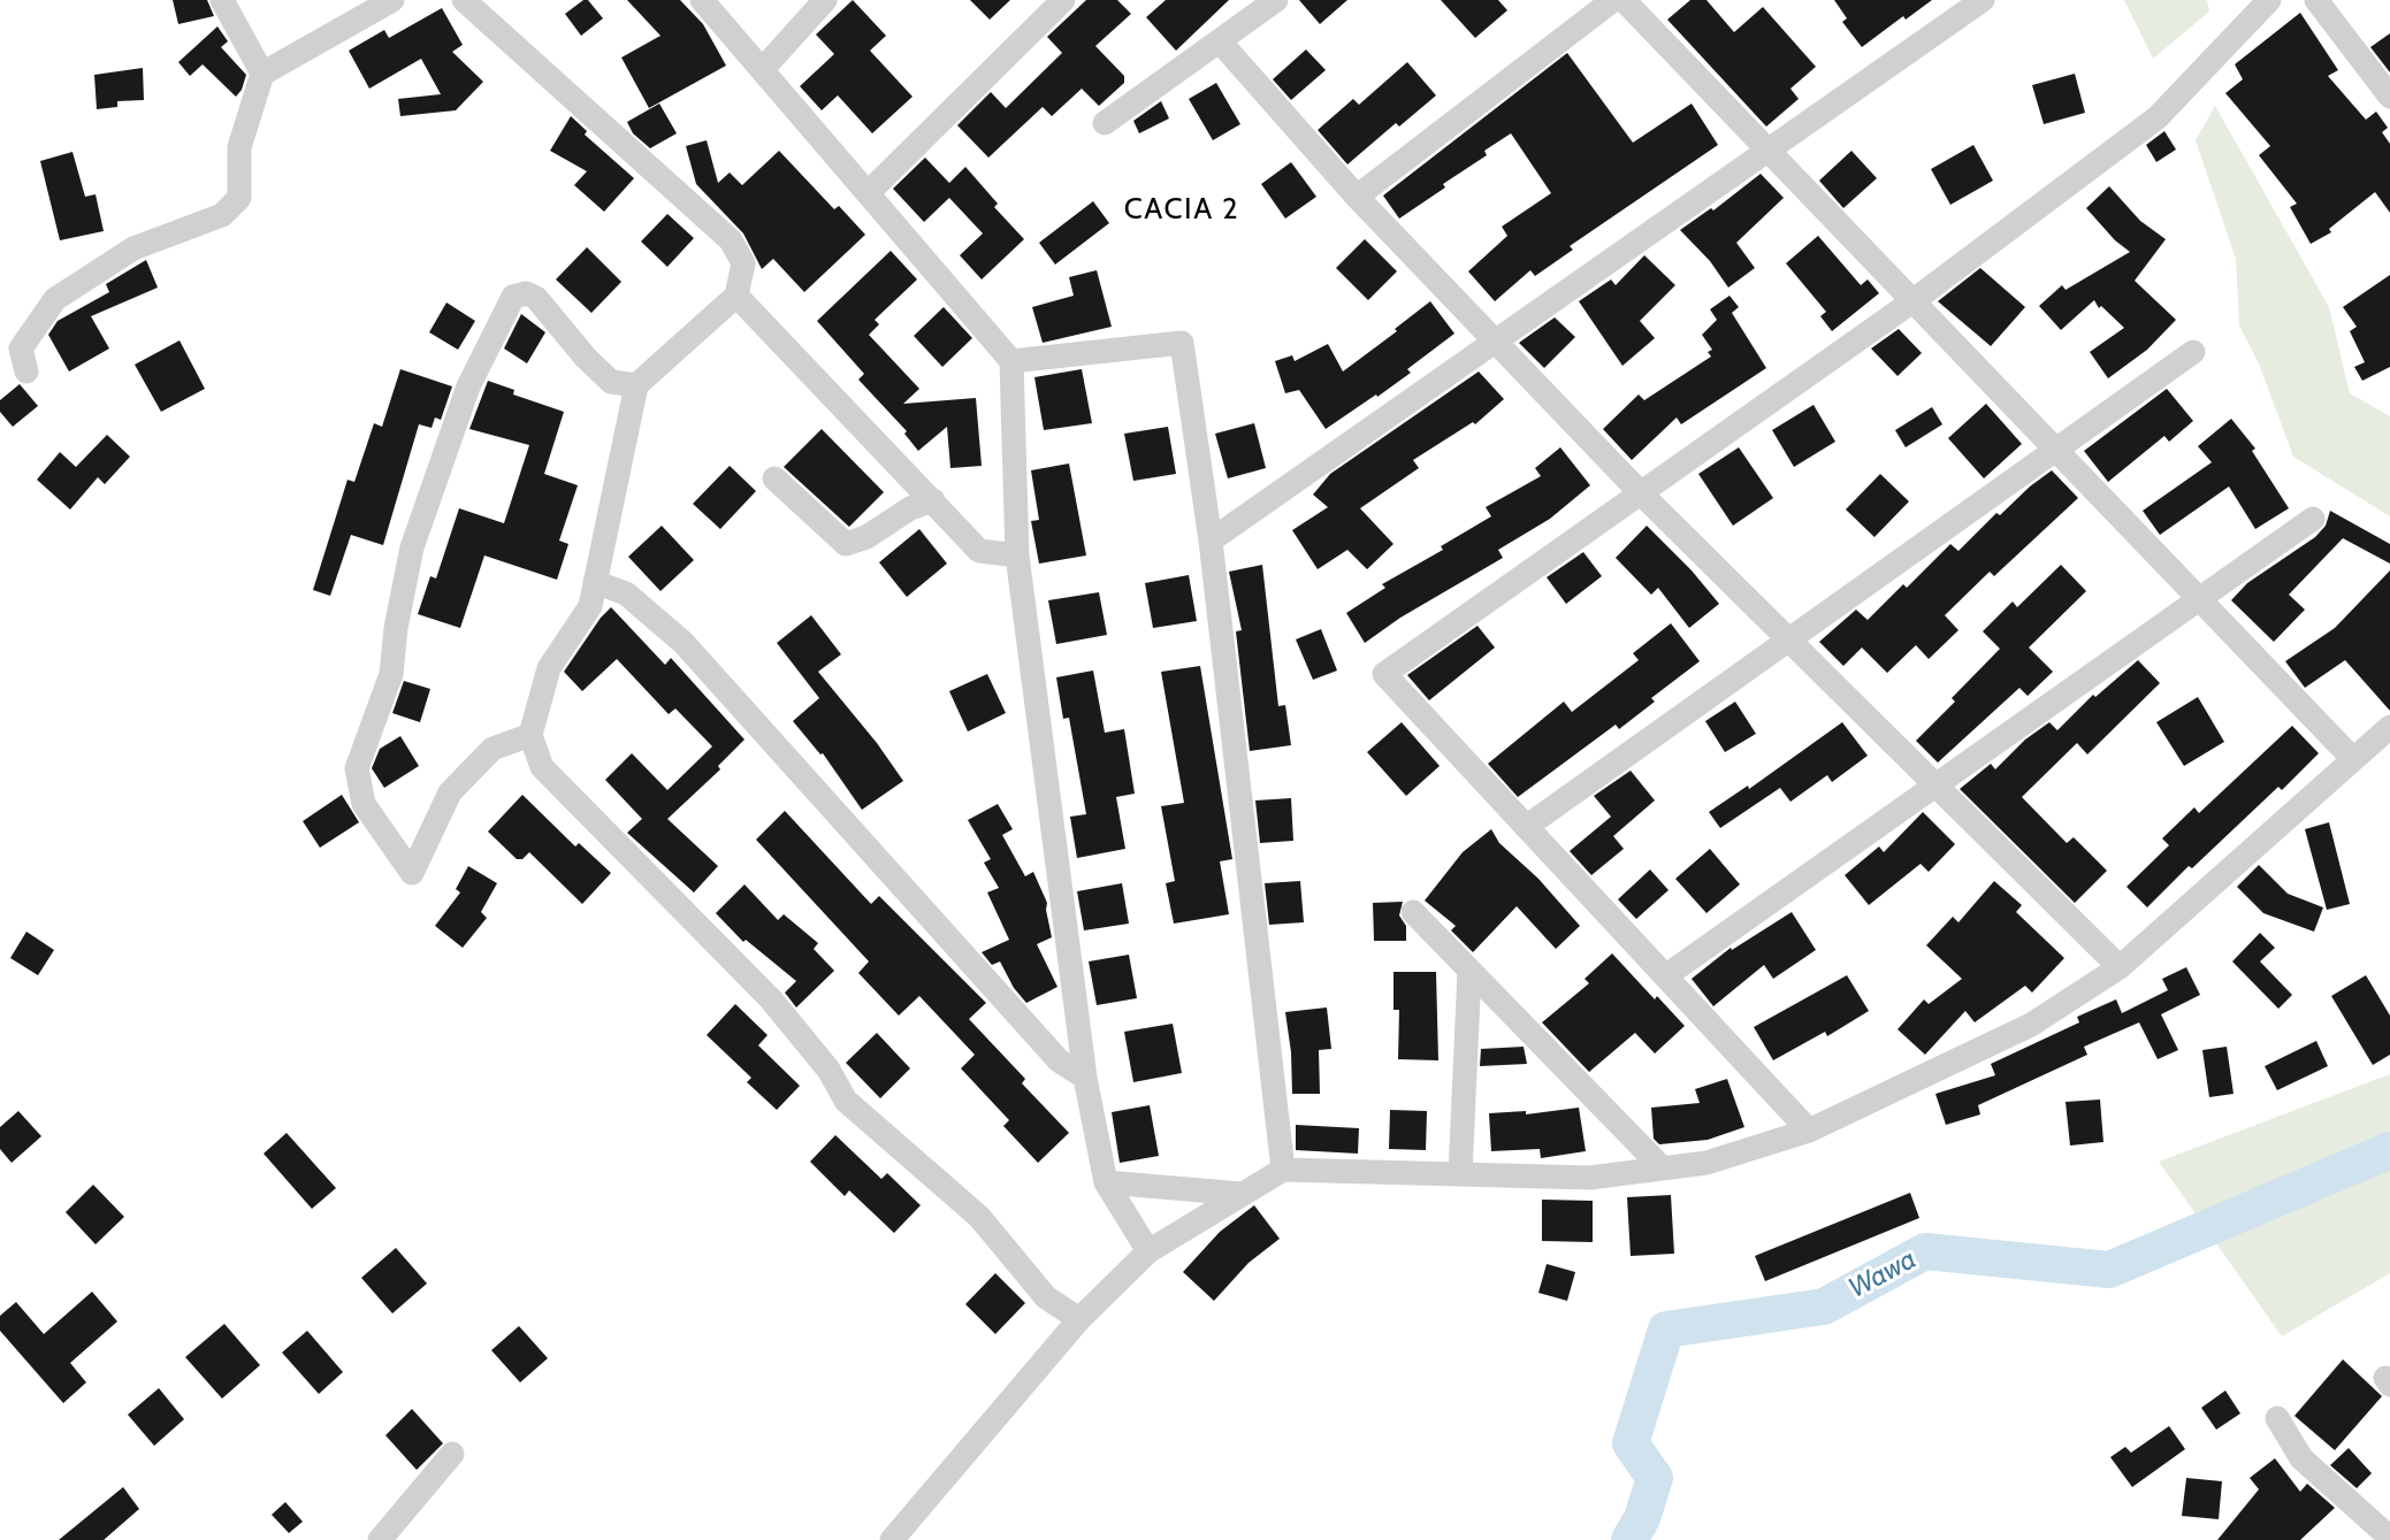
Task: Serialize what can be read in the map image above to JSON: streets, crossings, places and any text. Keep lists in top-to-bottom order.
{
  "districts": ["CACIA 2"],
  "water": ["Wawa"]
}
